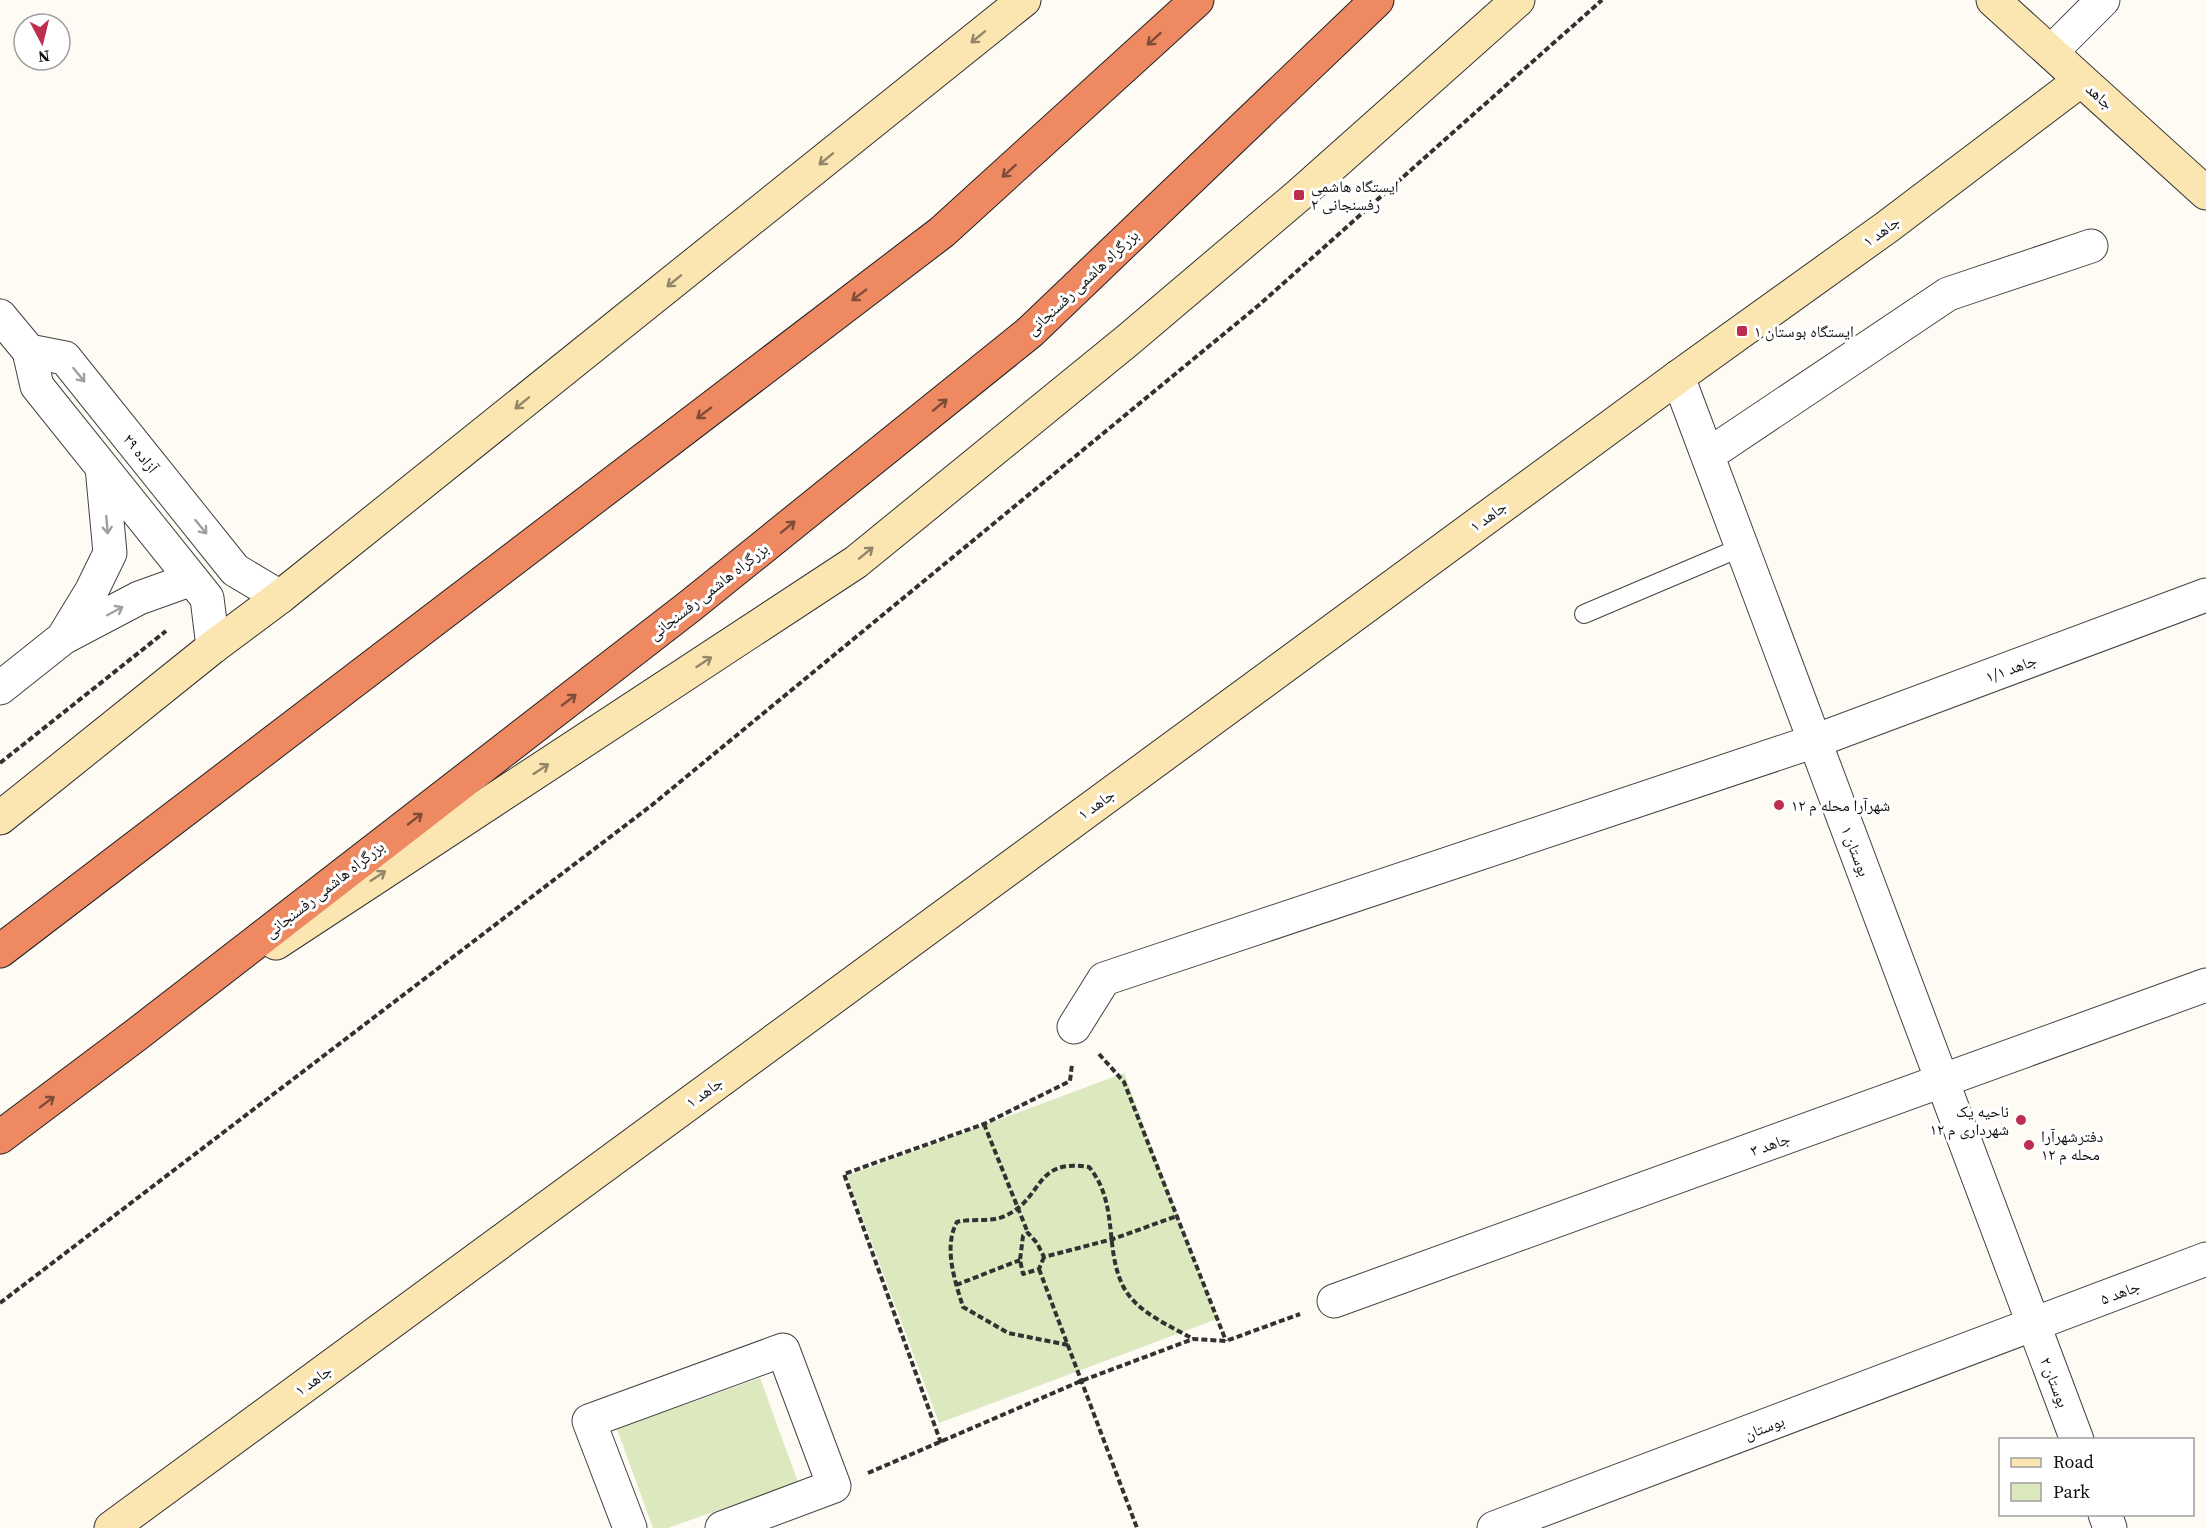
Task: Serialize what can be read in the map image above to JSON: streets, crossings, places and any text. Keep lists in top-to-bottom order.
{
  "streets": {
    "highway": ["بزرگراه هاشمی رفسنجانی"],
    "street": [
      "جاهد",
      "جاهد ۱",
      "آزاده ۲۹",
      "جاهد ۱/۱",
      "بوستان ۱",
      "جاهد ۳",
      "جاهد ۵",
      "بوستان ۲",
      "بوستان"
    ]
  },
  "crossings": [
    ["جاهد", "جاهد ۱"],
    ["جاهد ۱", "بوستان ۱"],
    ["جاهد ۱/۱", "بوستان ۱"],
    ["بوستان ۱", "جاهد ۳"],
    ["بوستان ۱", "جاهد ۵"],
    ["بوستان ۱", "بوستان ۲"],
    ["بوستان ۱", "بوستان"],
    ["جاهد ۵", "بوستان ۲"],
    ["جاهد ۵", "بوستان"],
    ["بوستان ۲", "بوستان"]
  ],
  "places": {
    "transit": ["ایستگاه هاشمی رفسنجانی ۲", "ایستگاه بوستان ۱"],
    "other": ["شهرآرا محله م ۱۲", "ناحیه یک شهرداری م ۱۲", "دفترشهرآرا محله م ۱۲"]
  },
  "legend": ["Road", "Park"],
  "north": "bottom"
}
